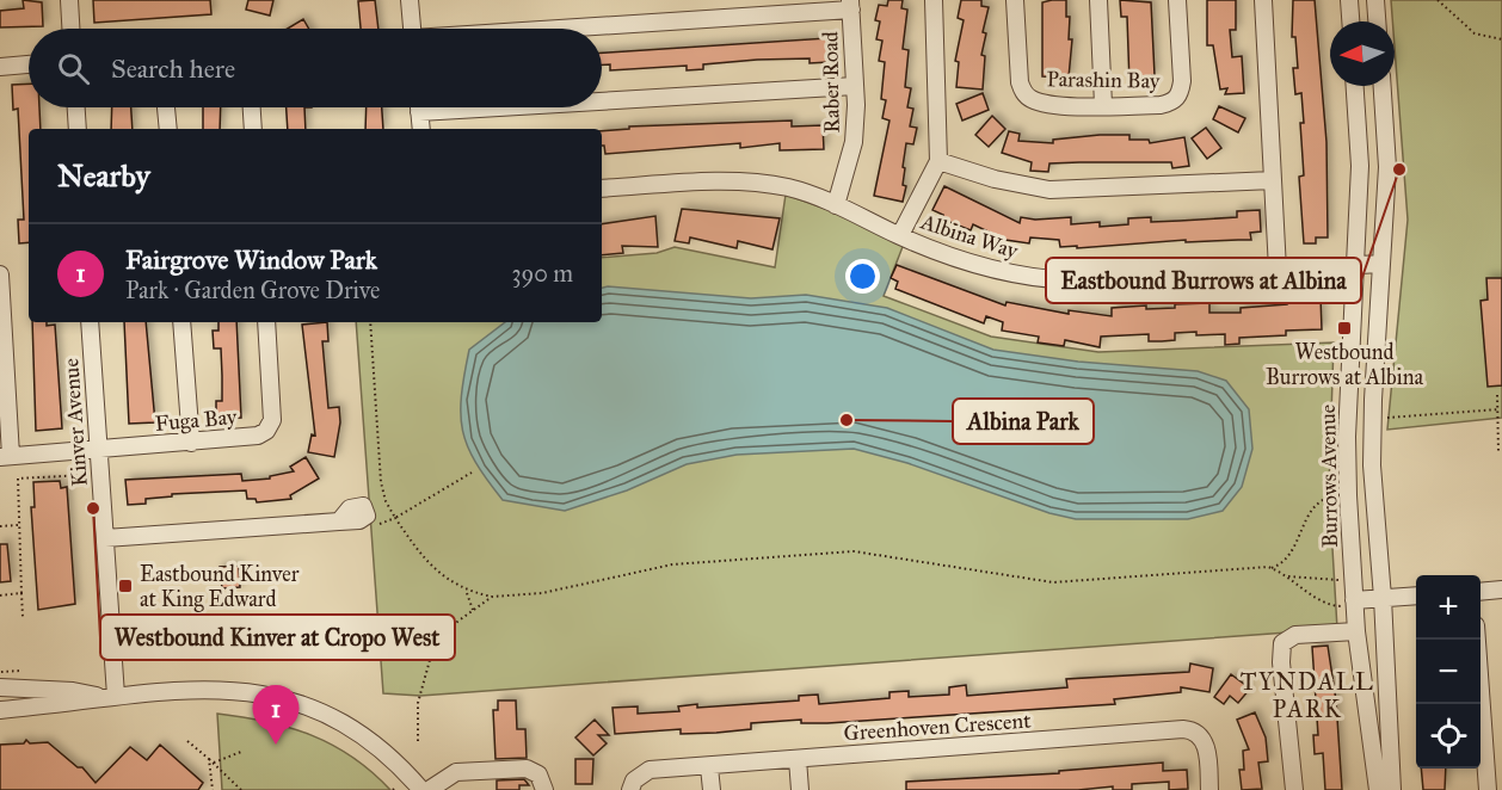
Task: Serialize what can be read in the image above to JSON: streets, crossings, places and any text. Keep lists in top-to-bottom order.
{
  "streets": {
    "street": [
      "Parashin Bay",
      "Raber Road",
      "Albina Way",
      "Fuga Bay",
      "Kinver Avenue",
      "Burrows Avenue",
      "Greenhoven Crescent"
    ]
  },
  "crossings": [
    ["Raber Road", "Albina Way"],
    ["Albina Way", "Burrows Avenue"],
    ["Fuga Bay", "Kinver Avenue"]
  ],
  "districts": ["TYNDALL PARK"],
  "places": {
    "other": ["Eastbound Burrows at Albina", "Albina Park", "Westbound Kinver at Cropo West"],
    "transit": ["Westbound Burrows at Albina", "Eastbound Kinver at King Edward"]
  },
  "north": "left",
  "page": {
    "search": "Search here",
    "heading": "Nearby",
    "list": [
      {
        "mark": "1",
        "name": "Fairgrove Window Park",
        "note": "Park · Garden Grove Drive",
        "value": "390 m"
      }
    ],
    "map_buttons": ["+", "−"],
    "pins": "1"
  }
}
